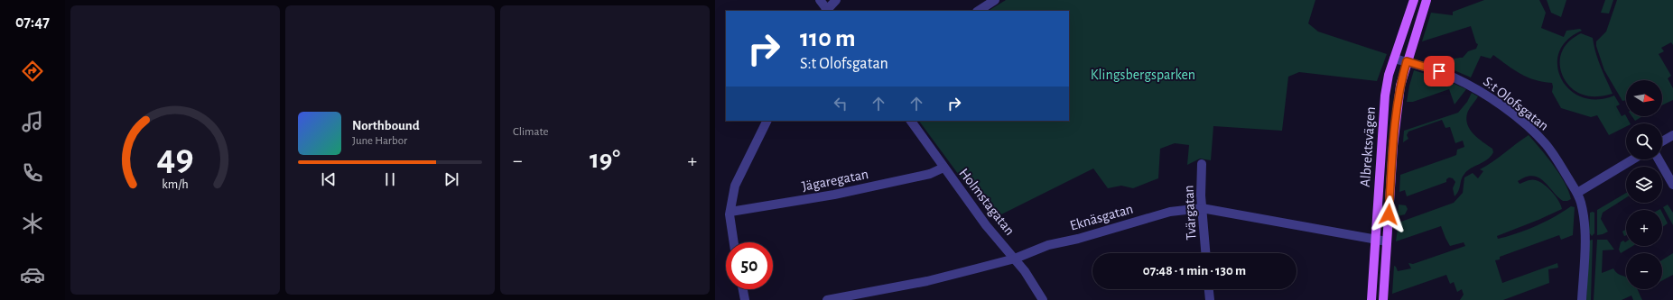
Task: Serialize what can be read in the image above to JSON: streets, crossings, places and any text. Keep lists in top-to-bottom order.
{
  "streets": {
    "main road": ["Albrektsvägen"],
    "street": [
      "S:t Olofsgatan",
      "Jägaregatan",
      "Holmstagatan",
      "Tvärgatan",
      "Eknäsgatan"
    ]
  },
  "crossings": [
    ["S:t Olofsgatan", "Albrektsvägen"],
    ["Albrektsvägen", "Eknäsgatan"],
    ["Jägaregatan", "Holmstagatan"],
    ["Holmstagatan", "Eknäsgatan"],
    ["Tvärgatan", "Eknäsgatan"]
  ],
  "parks": ["Klingsbergsparken"],
  "north": "right",
  "page": {
    "tabs": "07:47",
    "tile": "Climate",
    "turn": ["110 m", "S:t Olofsgatan"],
    "map_buttons": ["+", "−"],
    "song": ["Northbound", "June Harbor"],
    "heat": ["−", "19°", "+"],
    "limit": "50",
    "trip": "07:48 · 1 min · 130 m",
    "gauge": ["49", "km/h"]
  }
}
